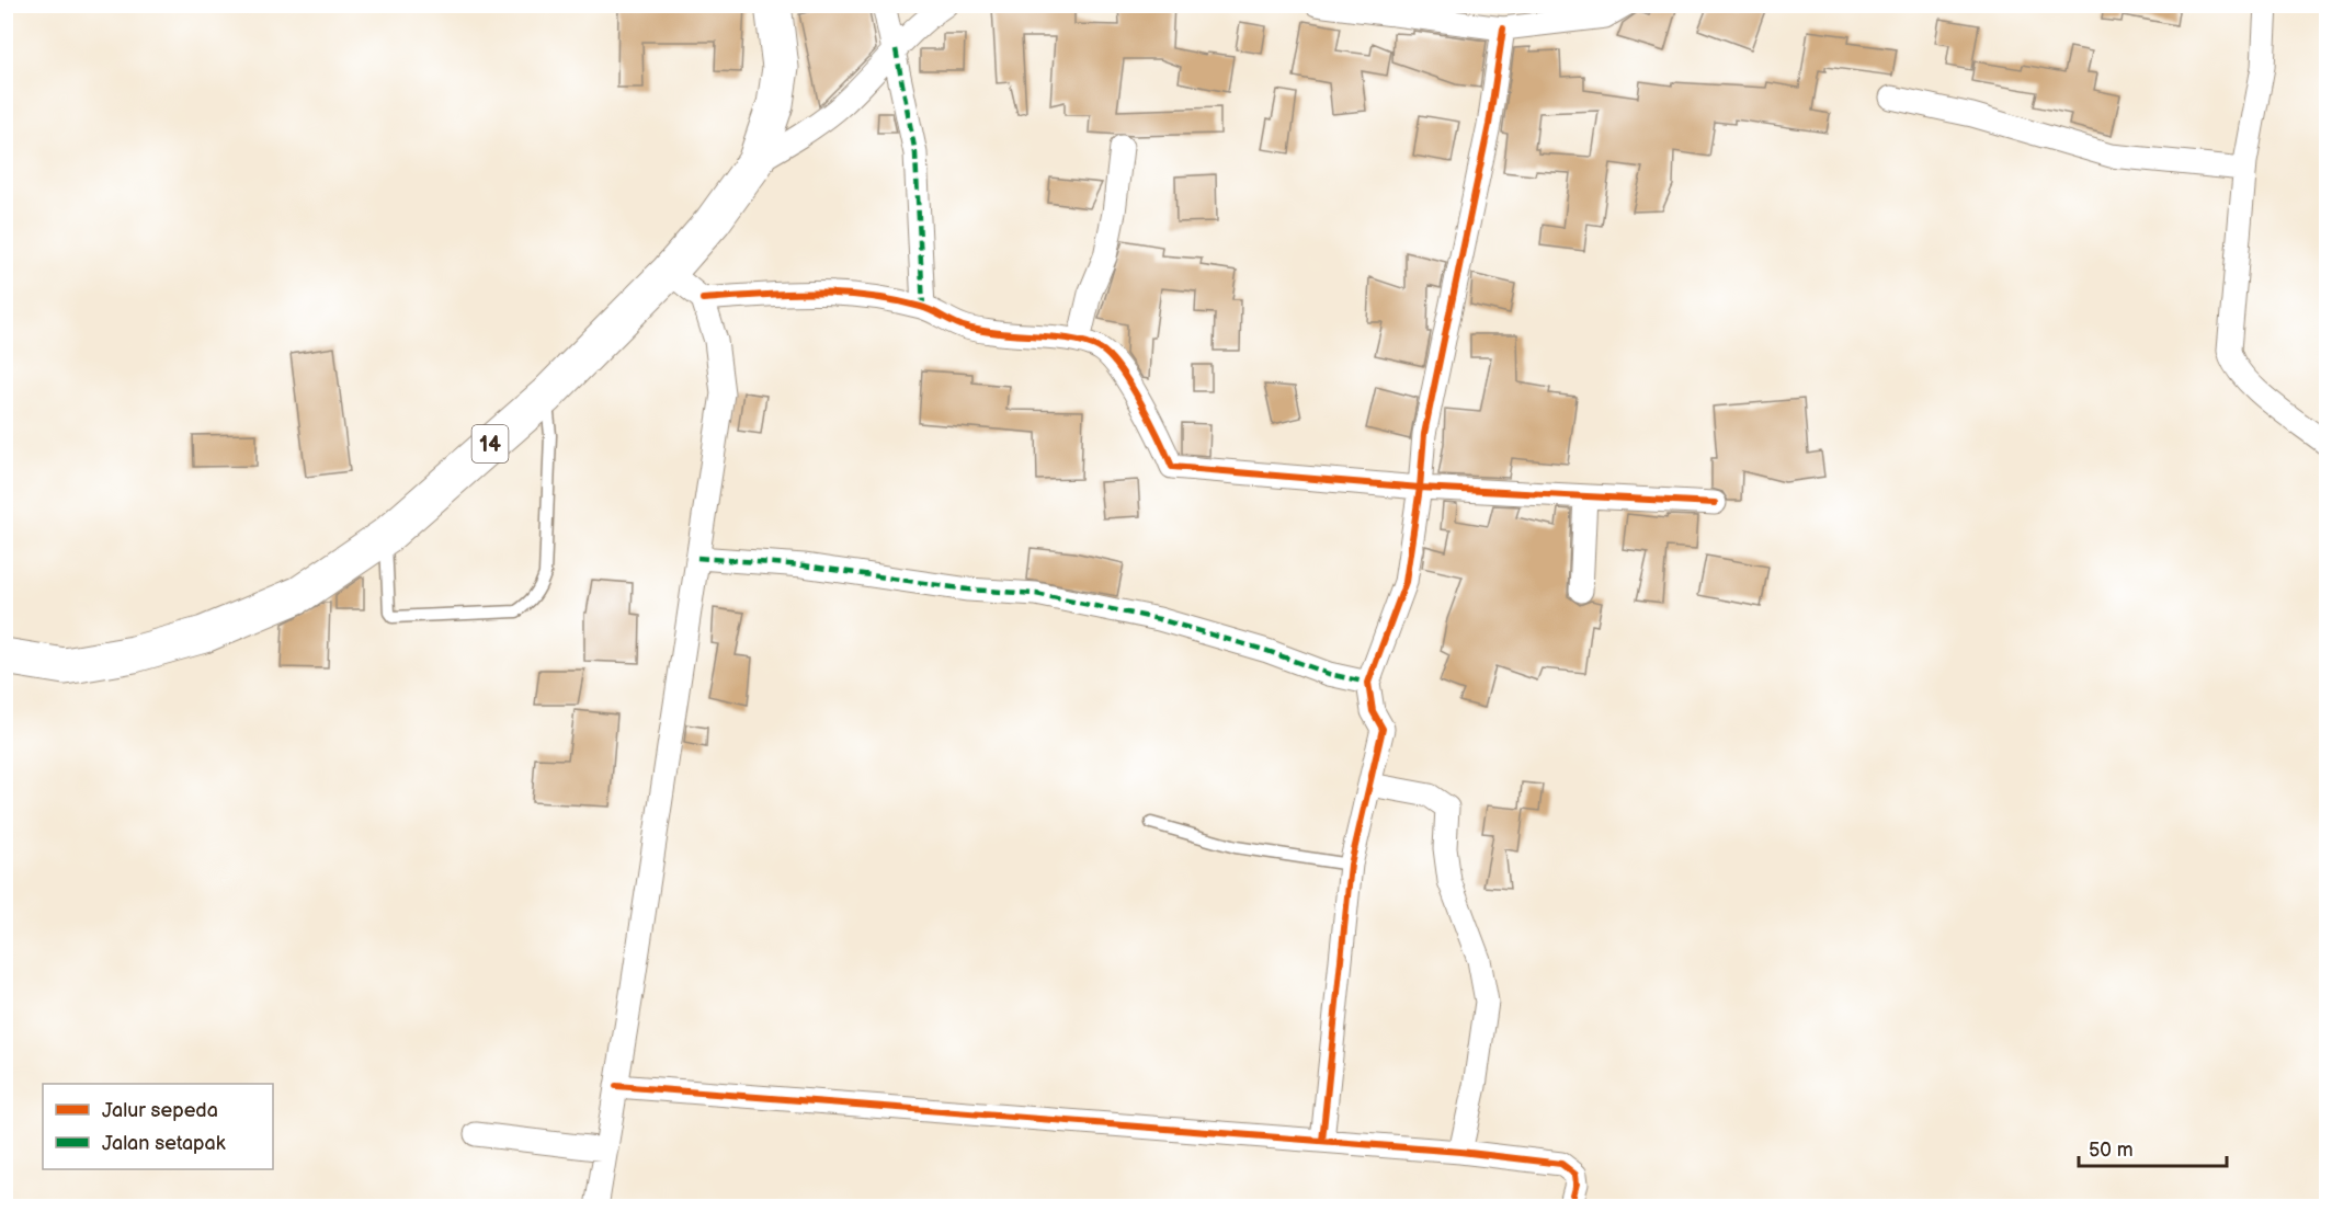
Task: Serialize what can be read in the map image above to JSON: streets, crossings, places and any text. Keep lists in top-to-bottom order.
{
  "streets": {
    "highway": ["14"]
  },
  "legend": ["Jalur sepeda", "Jalan setapak"],
  "scale_bar": "50 m"
}
